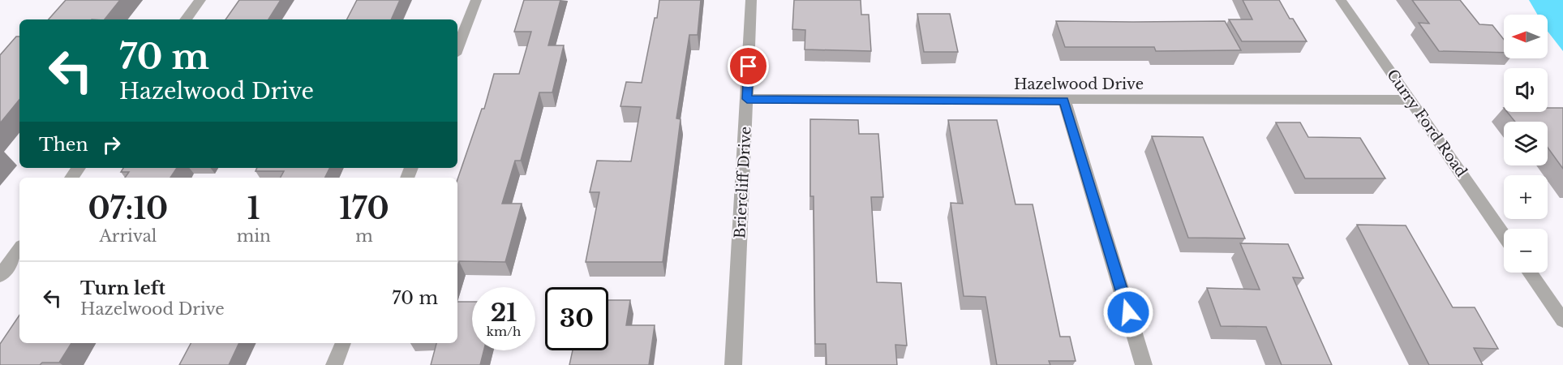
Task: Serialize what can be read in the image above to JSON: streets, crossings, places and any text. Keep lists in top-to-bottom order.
{
  "streets": {
    "street": ["Hazelwood Drive", "Curry Ford Road", "Briercliff Drive"]
  },
  "crossings": [
    ["Hazelwood Drive", "Curry Ford Road"],
    ["Hazelwood Drive", "Briercliff Drive"]
  ],
  "north": "left",
  "page": {
    "map_buttons": ["+", "−"],
    "turn": ["70 m", "Hazelwood Drive"],
    "then": "Then",
    "eta": [
      "07:10",
      "Arrival",
      "1",
      "min",
      "170",
      "m"
    ],
    "list": [
      {
        "name": "Turn left",
        "note": "Hazelwood Drive",
        "value": "70 m"
      }
    ],
    "speed": "21 km/h",
    "limit": "30"
  }
}
